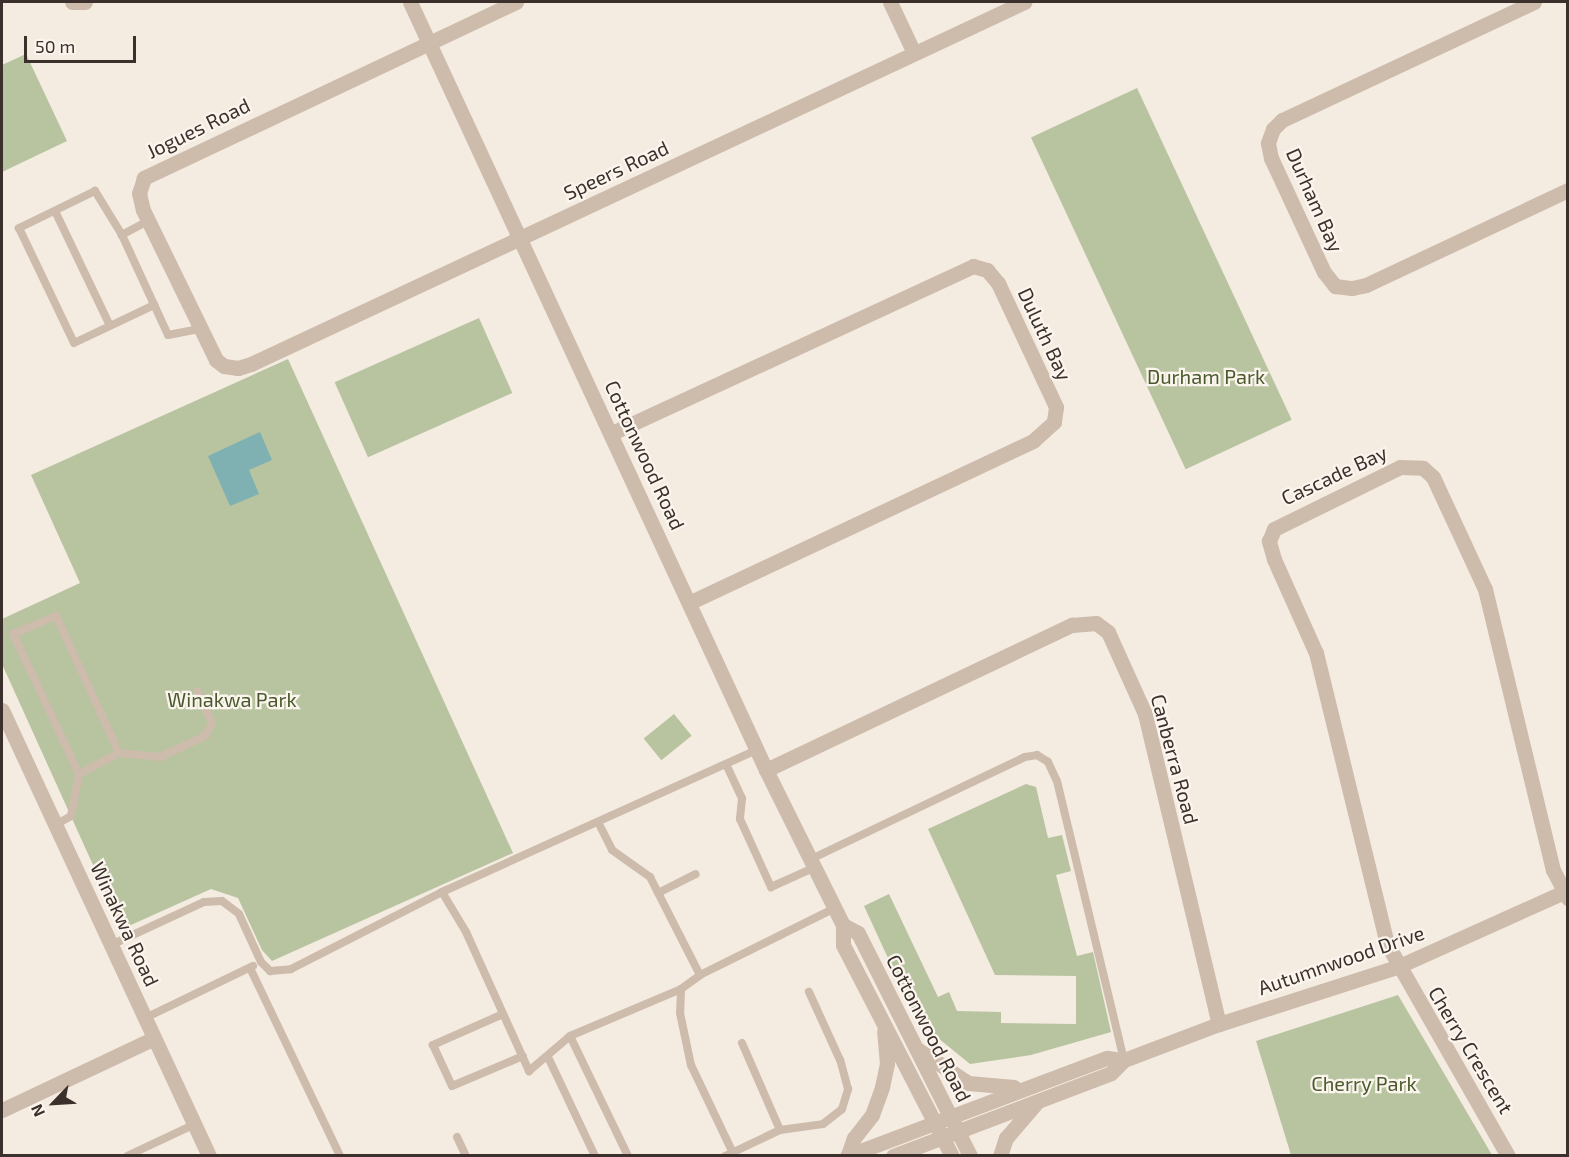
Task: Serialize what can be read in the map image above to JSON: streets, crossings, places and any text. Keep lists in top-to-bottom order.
{
  "streets": {
    "street": [
      "Jogues Road",
      "Speers Road",
      "Durham Bay",
      "Duluth Bay",
      "Cottonwood Road",
      "Cascade Bay",
      "Canberra Road",
      "Winakwa Road",
      "Autumnwood Drive",
      "Cherry Crescent"
    ]
  },
  "crossings": [
    ["Jogues Road", "Speers Road"],
    ["Jogues Road", "Cottonwood Road"],
    ["Speers Road", "Cottonwood Road"],
    ["Duluth Bay", "Cottonwood Road"],
    ["Cottonwood Road", "Canberra Road"],
    ["Cottonwood Road", "Autumnwood Drive"],
    ["Cascade Bay", "Autumnwood Drive"],
    ["Cascade Bay", "Cherry Crescent"],
    ["Canberra Road", "Autumnwood Drive"],
    ["Autumnwood Drive", "Cherry Crescent"]
  ],
  "parks": ["Durham Park", "Winakwa Park", "Cherry Park"],
  "scale_bar": "50 m",
  "north": "bottom left"
}
